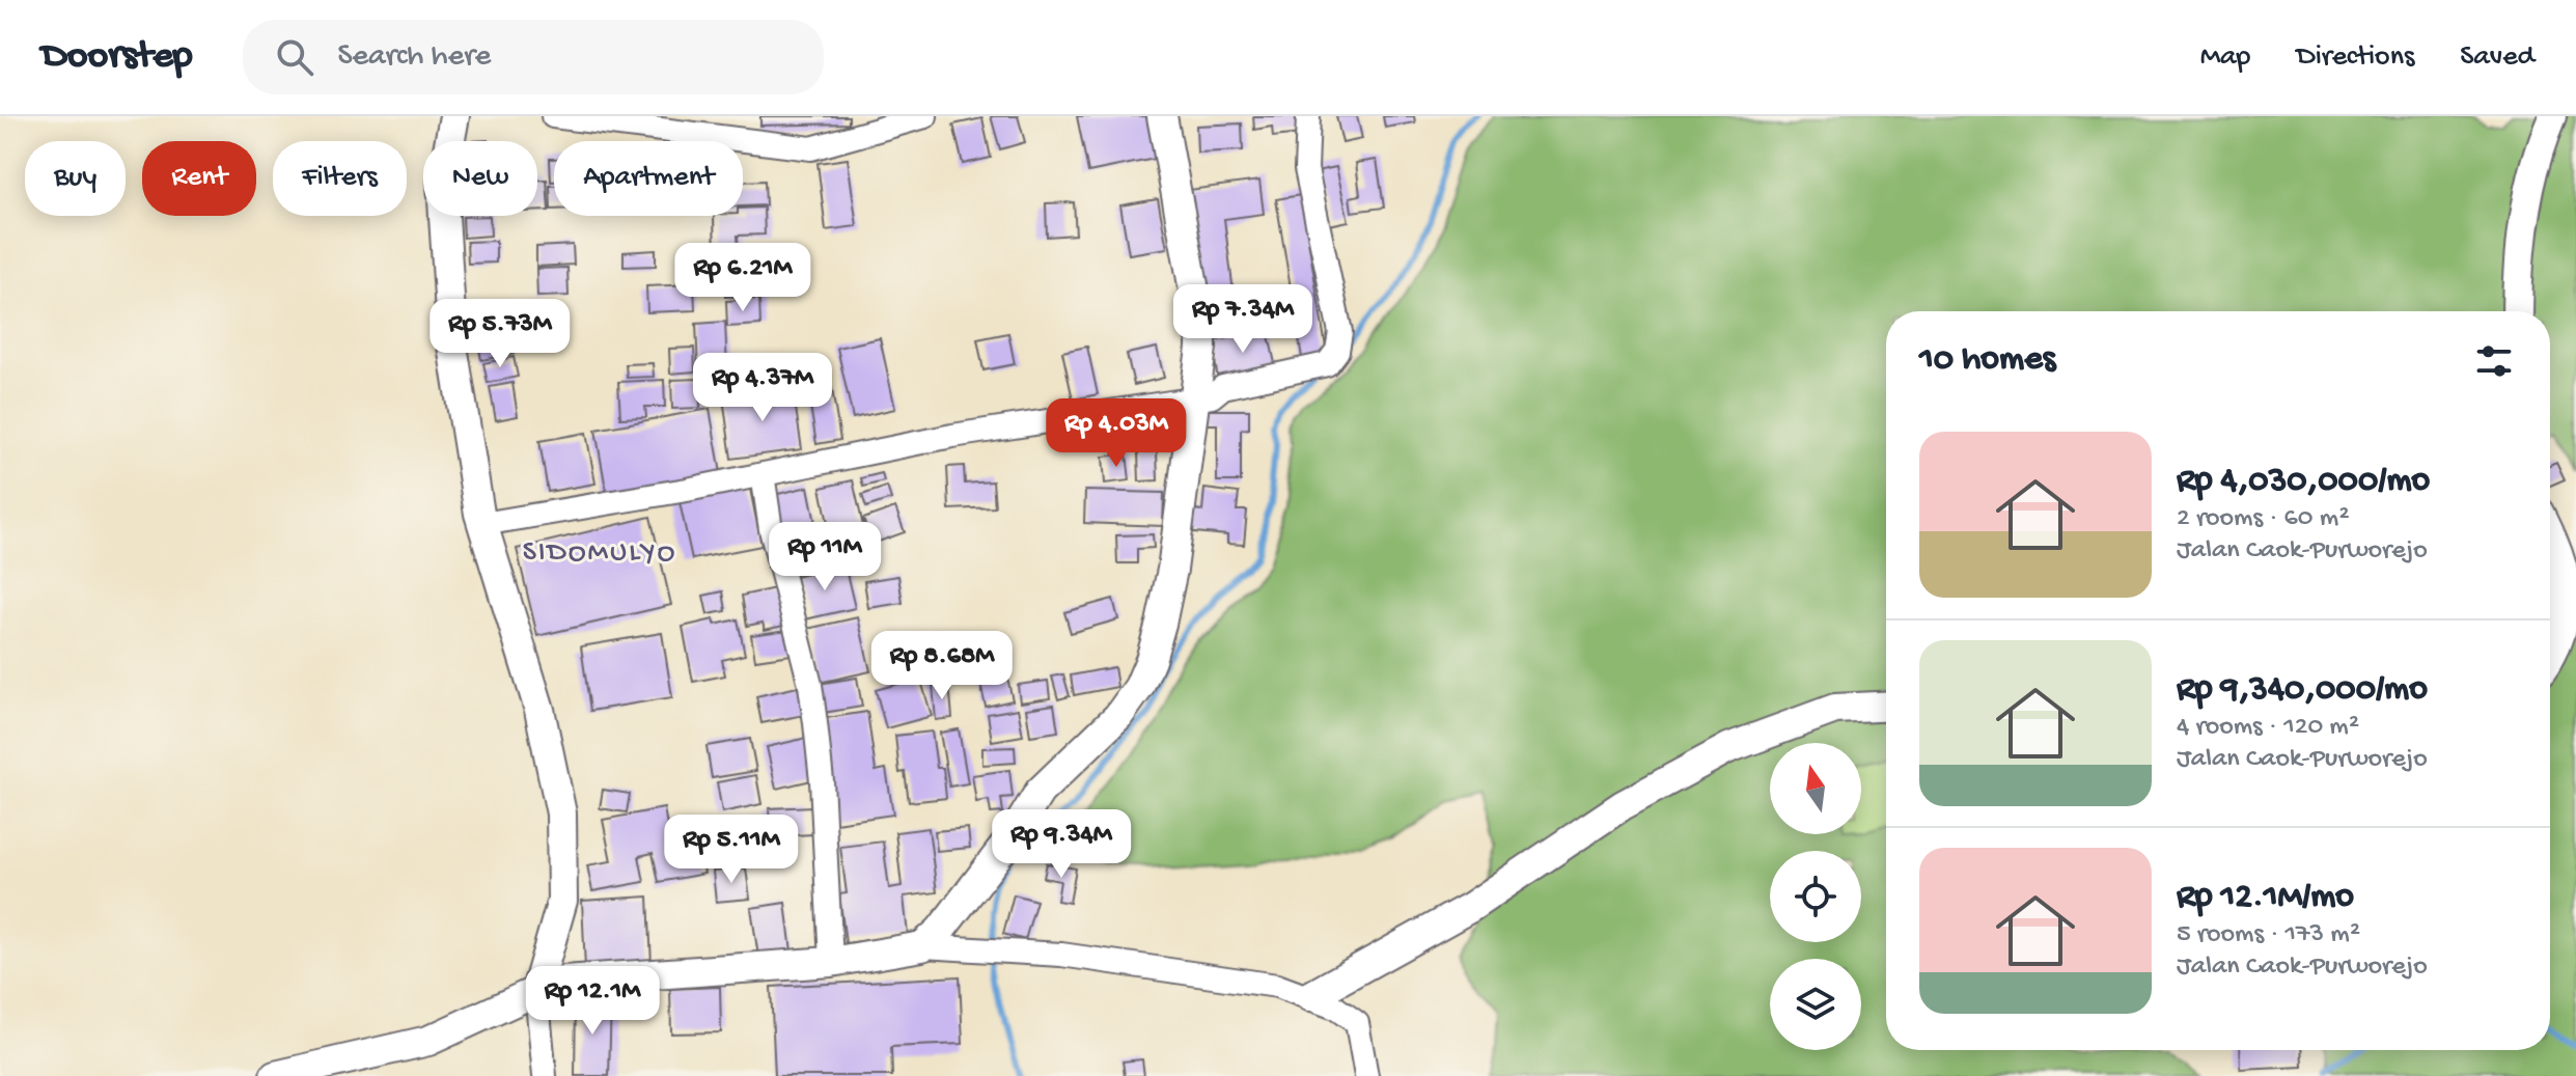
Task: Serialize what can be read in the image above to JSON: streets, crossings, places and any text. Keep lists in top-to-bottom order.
{
  "districts": ["SIDOMULYO"],
  "north": "top",
  "page": {
    "header": "Doorstep",
    "search": "Search here",
    "nav": ["Map", "Directions", "Saved"],
    "chip": [
      "Buy",
      "Rent",
      "Filters",
      "New",
      "Apartment"
    ],
    "price": [
      "Rp 6.21M",
      "Rp 7.34M",
      "Rp 5.73M",
      "Rp 4.37M",
      "Rp 4.03M",
      "Rp 11M",
      "Rp 8.68M",
      "Rp 9.34M",
      "Rp 5.11M",
      "Rp 12.1M"
    ],
    "heading": "10 homes",
    "list": [
      {
        "name": "Rp 4,030,000/mo",
        "note": "2 rooms · 60 m² · Jalan Caok-Purworejo"
      },
      {
        "name": "Rp 9,340,000/mo",
        "note": "4 rooms · 120 m² · Jalan Caok-Purworejo"
      },
      {
        "name": "Rp 12.1M/mo",
        "note": "5 rooms · 173 m² · Jalan Caok-Purworejo"
      }
    ]
  }
}
